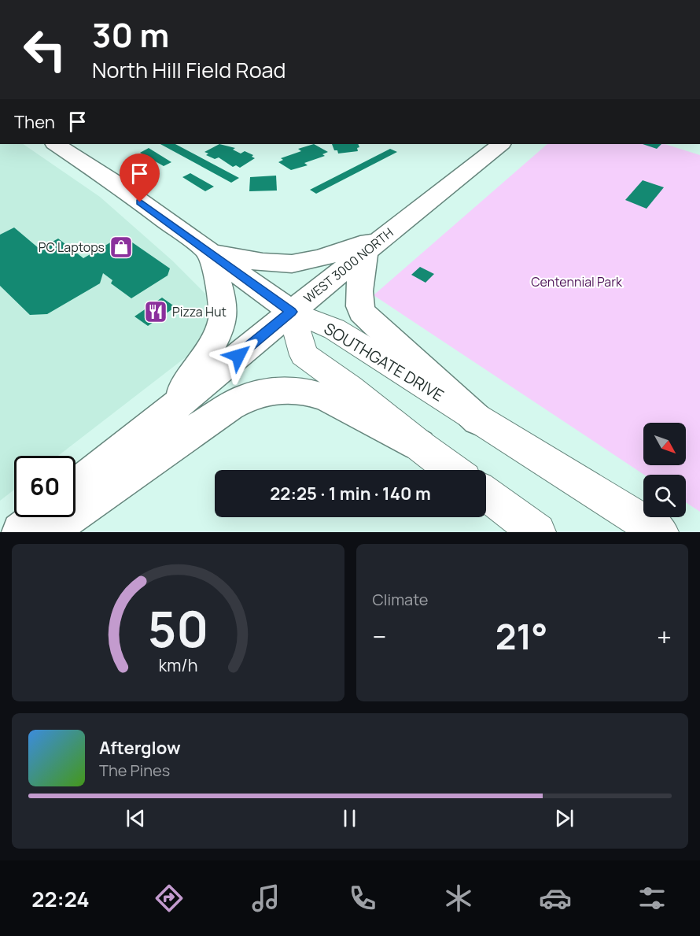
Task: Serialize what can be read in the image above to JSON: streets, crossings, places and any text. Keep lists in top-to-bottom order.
{
  "streets": {
    "main road": ["WEST 3000 NORTH", "SOUTHGATE DRIVE"]
  },
  "crossings": [
    ["WEST 3000 NORTH", "SOUTHGATE DRIVE"]
  ],
  "parks": ["Centennial Park"],
  "places": {
    "shop": ["PC Laptops"],
    "restaurant": ["Pizza Hut"]
  },
  "north": "bottom right",
  "page": {
    "turn": ["30 m", "North Hill Field Road"],
    "then": "Then",
    "limit": "60",
    "trip": "22:25 · 1 min · 140 m",
    "tile": "Climate",
    "heat": ["−", "21°", "+"],
    "song": ["Afterglow", "The Pines"],
    "tabs": "22:24",
    "gauge": ["50", "km/h"]
  }
}
